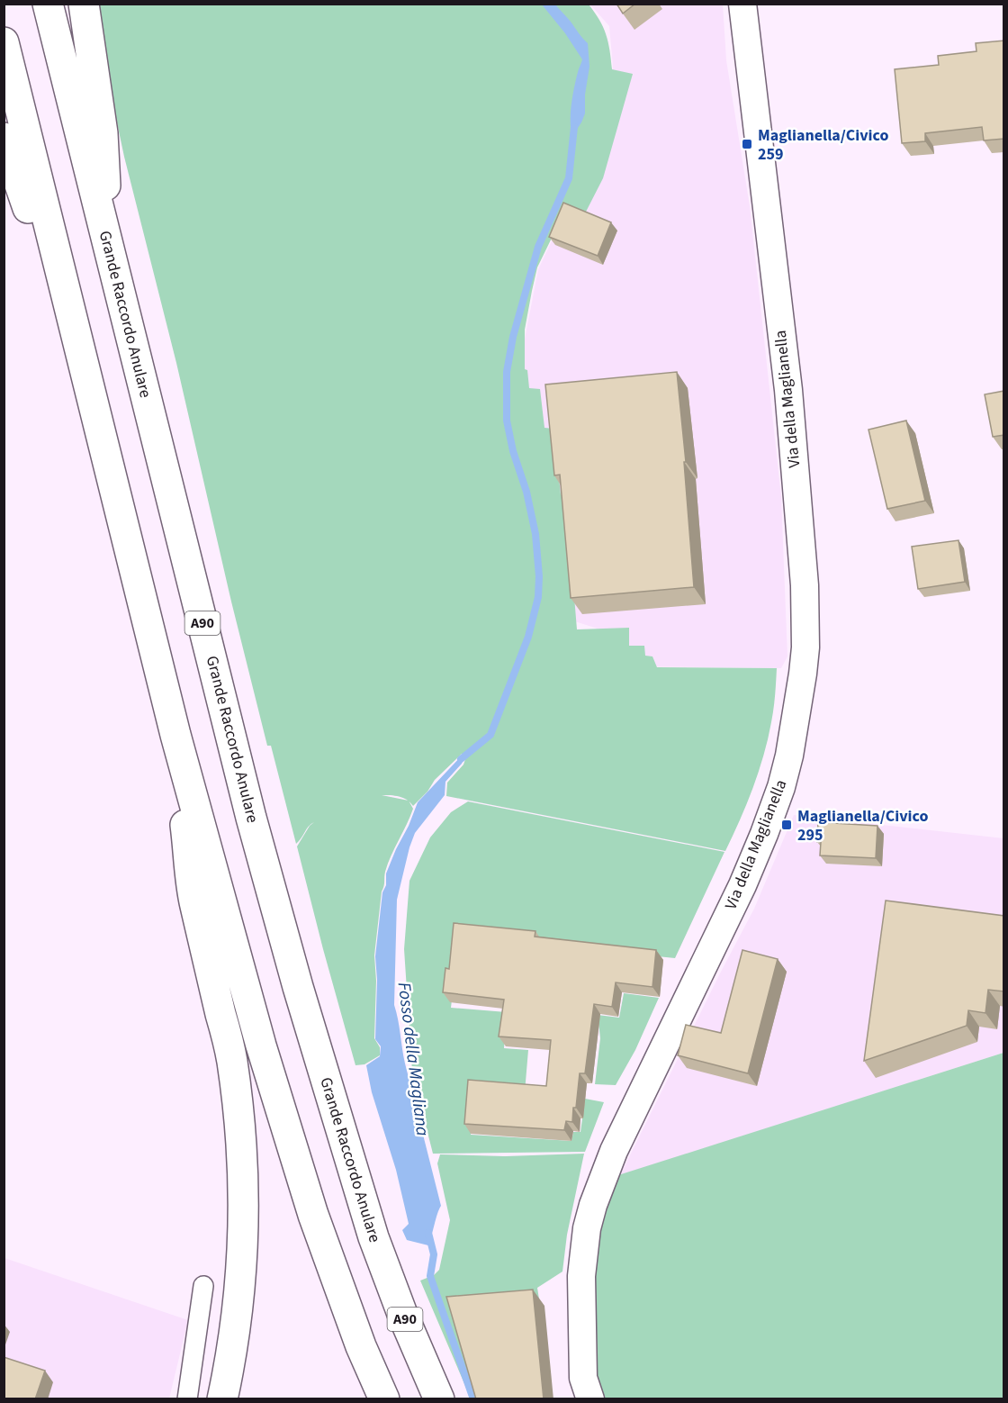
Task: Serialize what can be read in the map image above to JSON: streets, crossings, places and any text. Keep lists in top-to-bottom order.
{
  "streets": {
    "highway": ["Grande Raccordo Anulare", "A90"],
    "main road": ["Via della Maglianella"]
  },
  "water": ["Fosso della Magliana"],
  "places": {
    "transit": ["Maglianella/Civico 259", "Maglianella/Civico 295"]
  }
}
